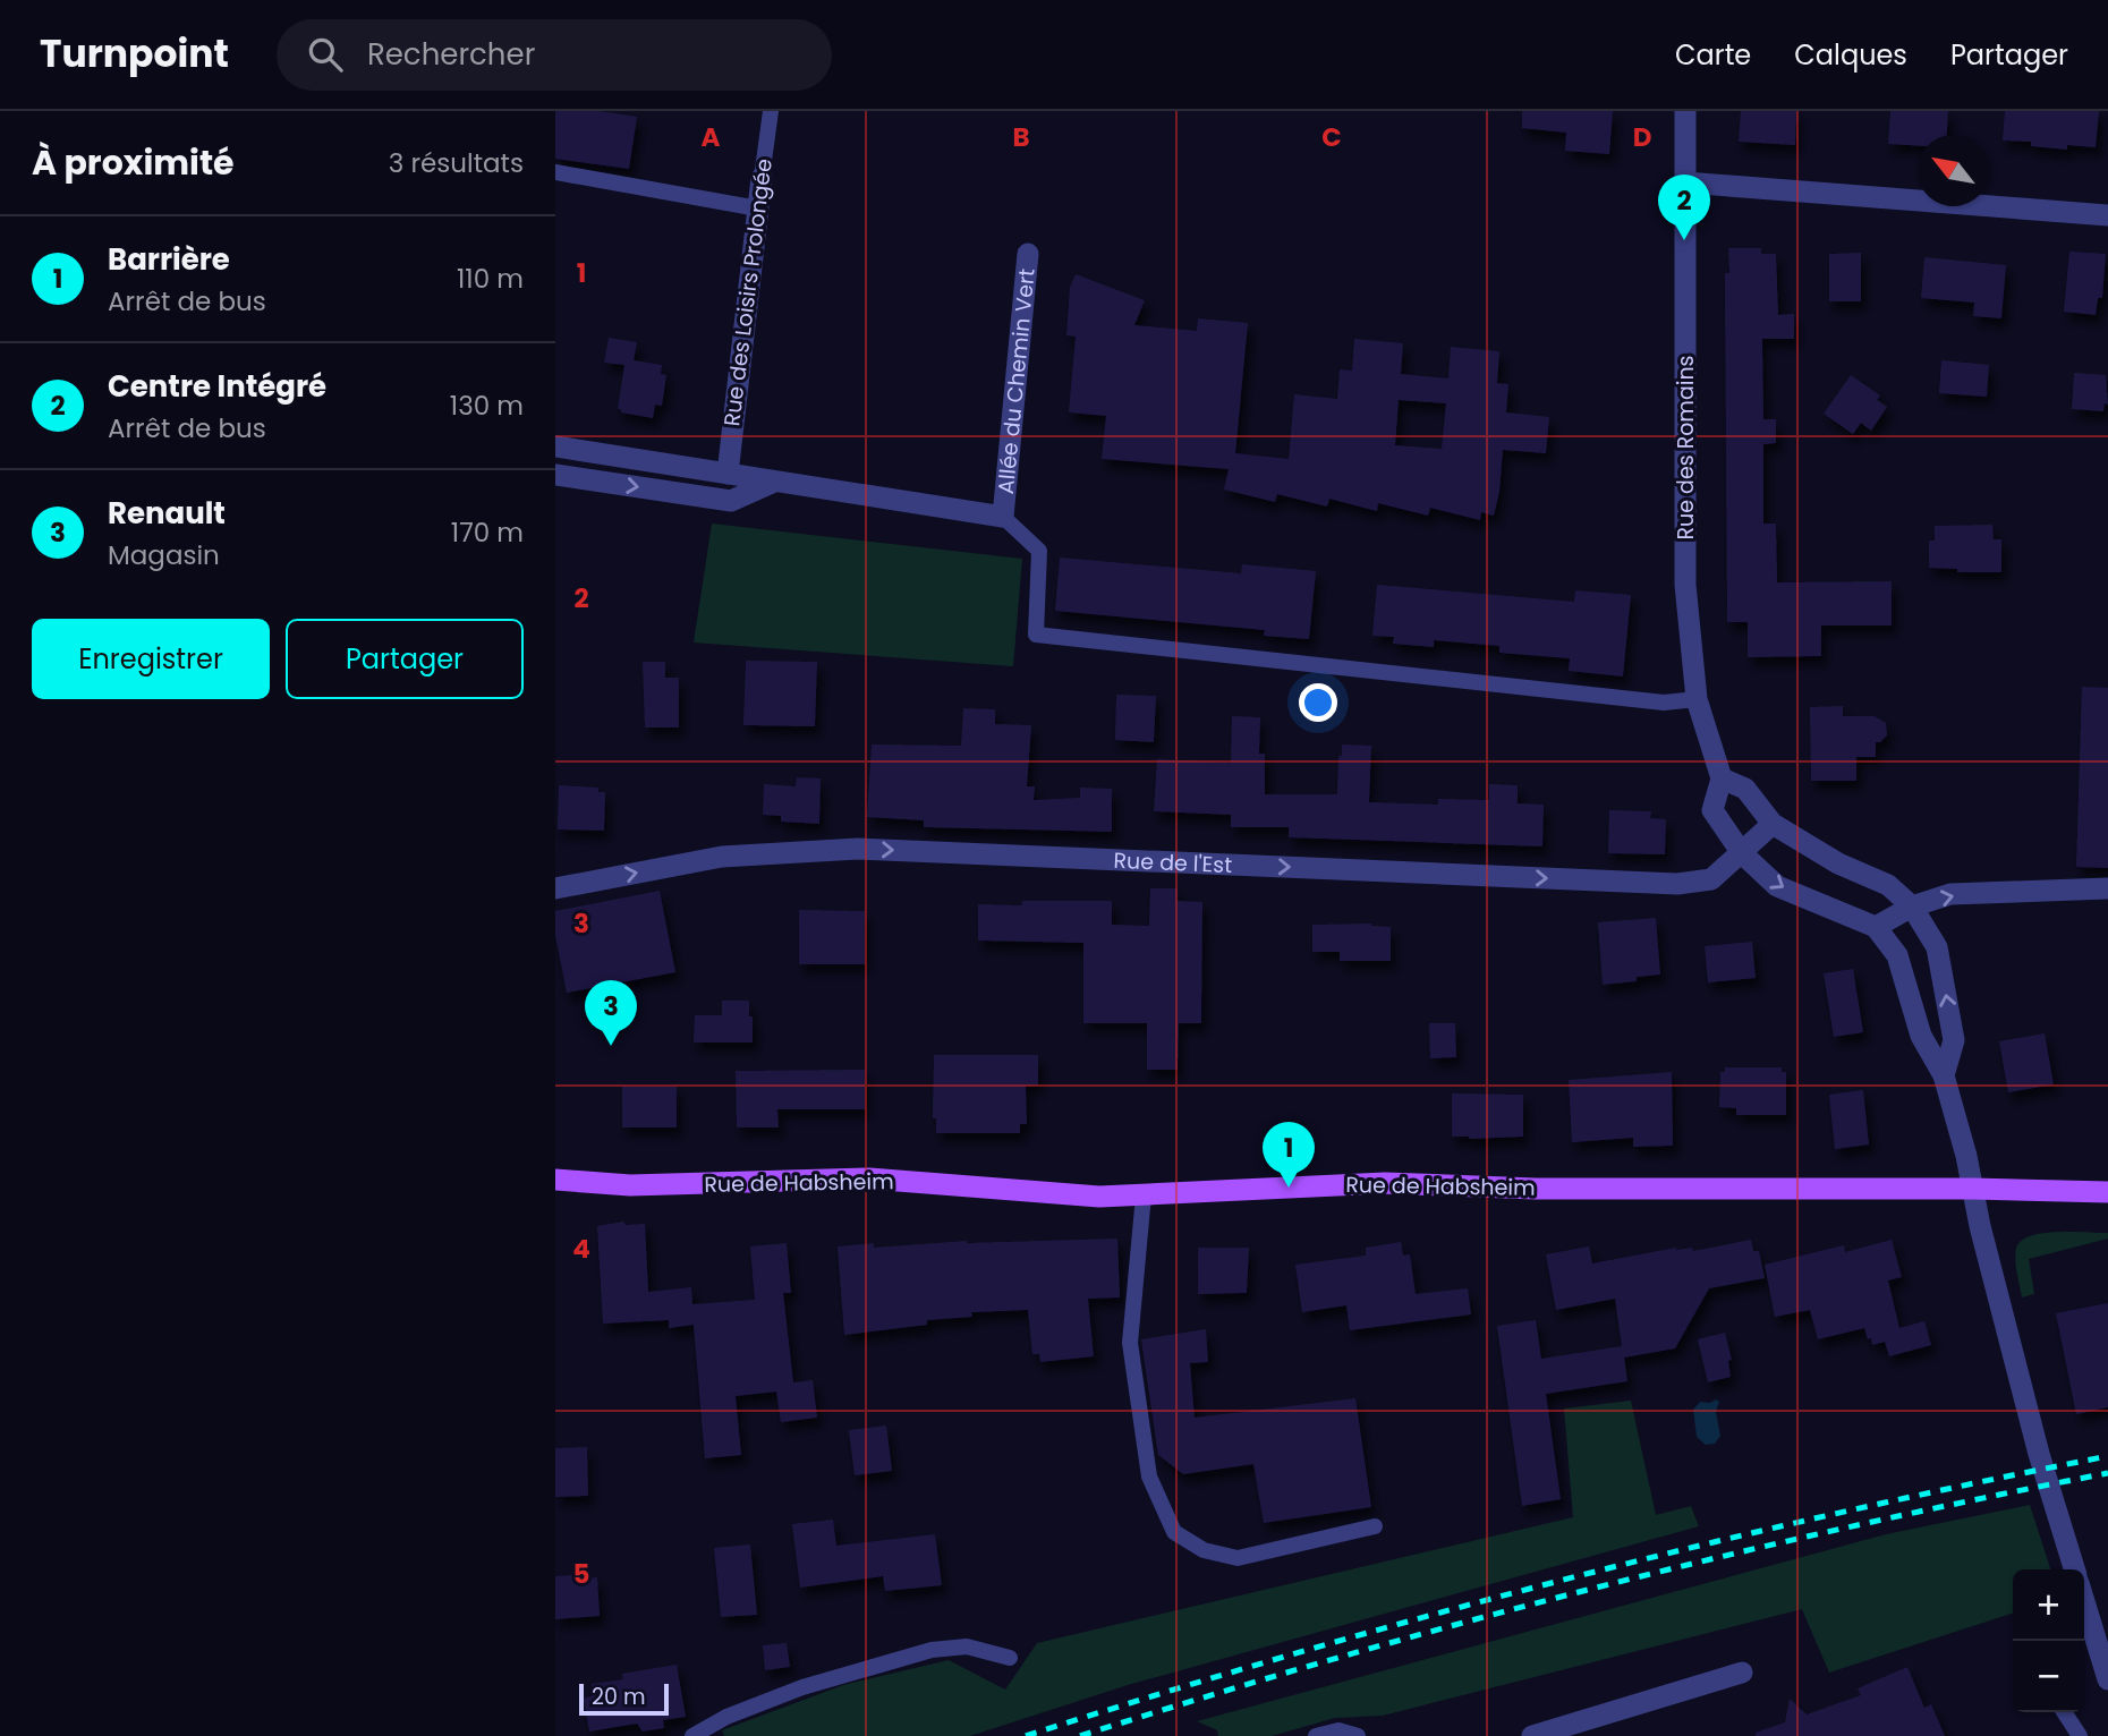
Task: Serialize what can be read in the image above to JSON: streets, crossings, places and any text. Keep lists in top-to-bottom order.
{
  "streets": {
    "main road": ["Rue de Habsheim"],
    "street": [
      "Rue des Loisirs Prolongée",
      "Allée du Chemin Vert",
      "Rue des Romains",
      "Rue de l'Est"
    ]
  },
  "crossings": [
    ["Rue des Loisirs Prolongée", "Allée du Chemin Vert"],
    ["Rue des Romains", "Rue de l'Est"]
  ],
  "one_way": ["Rue de l'Est"],
  "scale_bar": "20 m",
  "north": "top left",
  "page": {
    "header": "Turnpoint",
    "search": "Rechercher",
    "nav": ["Carte", "Calques", "Partager"],
    "heading": ["À proximité", "3 résultats"],
    "pins": ["2", "3", "1"],
    "list": [
      {
        "mark": "1",
        "name": "Barrière",
        "note": "Arrêt de bus",
        "value": "110 m"
      },
      {
        "mark": "2",
        "name": "Centre Intégré",
        "note": "Arrêt de bus",
        "value": "130 m"
      },
      {
        "mark": "3",
        "name": "Renault",
        "note": "Magasin",
        "value": "170 m"
      }
    ],
    "buttons": ["Enregistrer", "Partager"],
    "map_buttons": ["+", "−"],
    "scale": "20 m"
  },
  "grid": {
    "columns": [
      "A",
      "B",
      "C",
      "D"
    ],
    "rows": [
      "1",
      "2",
      "3",
      "4",
      "5"
    ]
  }
}
